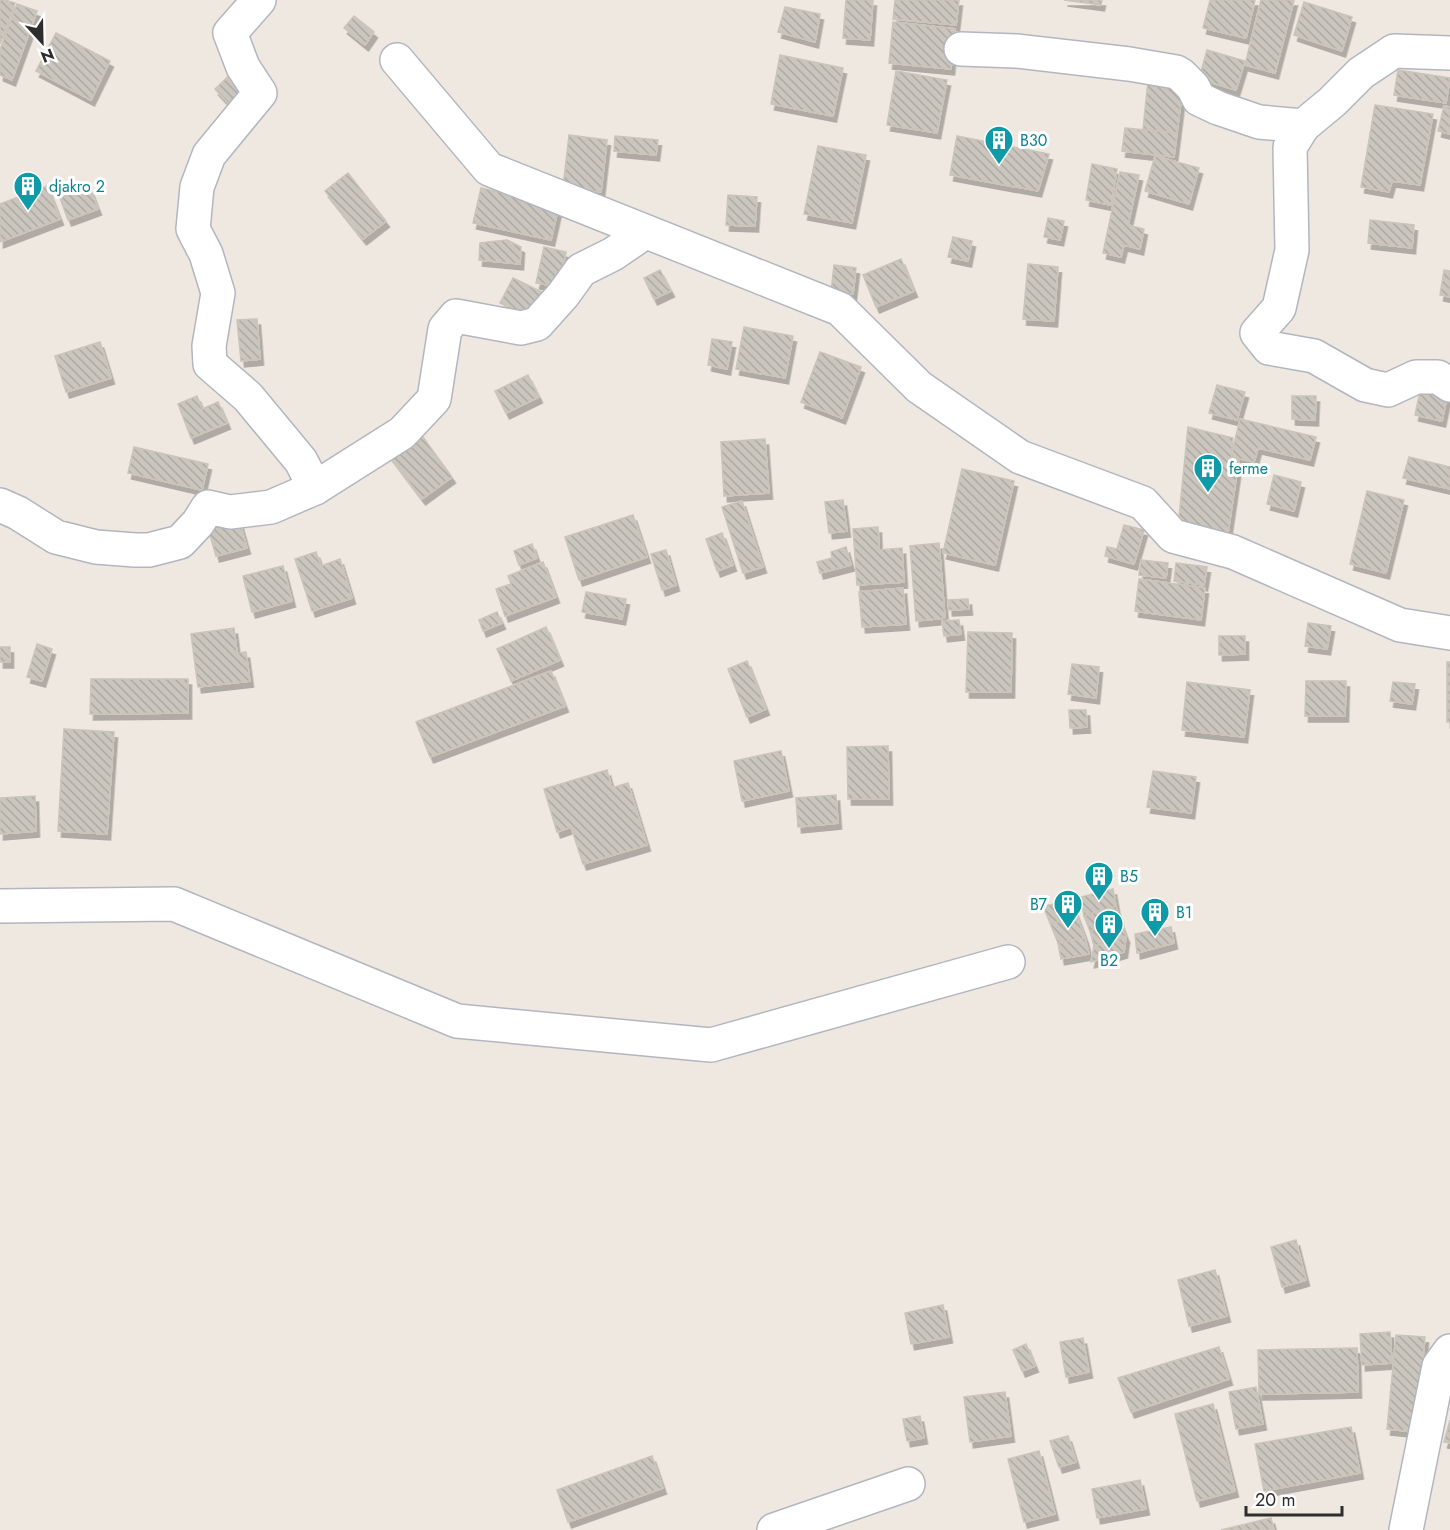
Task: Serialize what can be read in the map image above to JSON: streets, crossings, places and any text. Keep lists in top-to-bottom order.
{
  "places": {
    "building": [
      "B30",
      "djakro 2",
      "ferme",
      "B5",
      "B7",
      "B1",
      "B2"
    ]
  },
  "scale_bar": "20 m",
  "north": "bottom"
}
